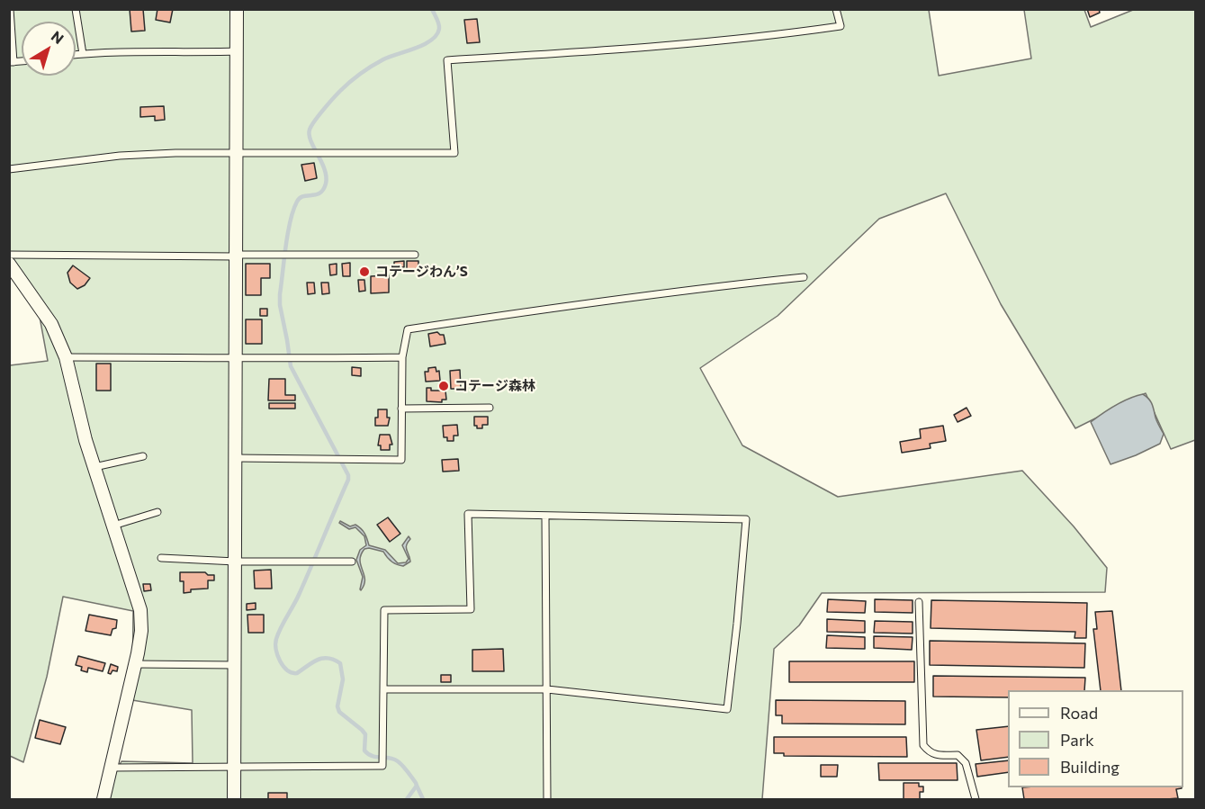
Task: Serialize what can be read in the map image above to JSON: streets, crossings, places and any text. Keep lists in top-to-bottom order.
{
  "places": ["コテージわん’S", "コテージ森林"],
  "legend": ["Road", "Park", "Building"],
  "north": "top right"
}
